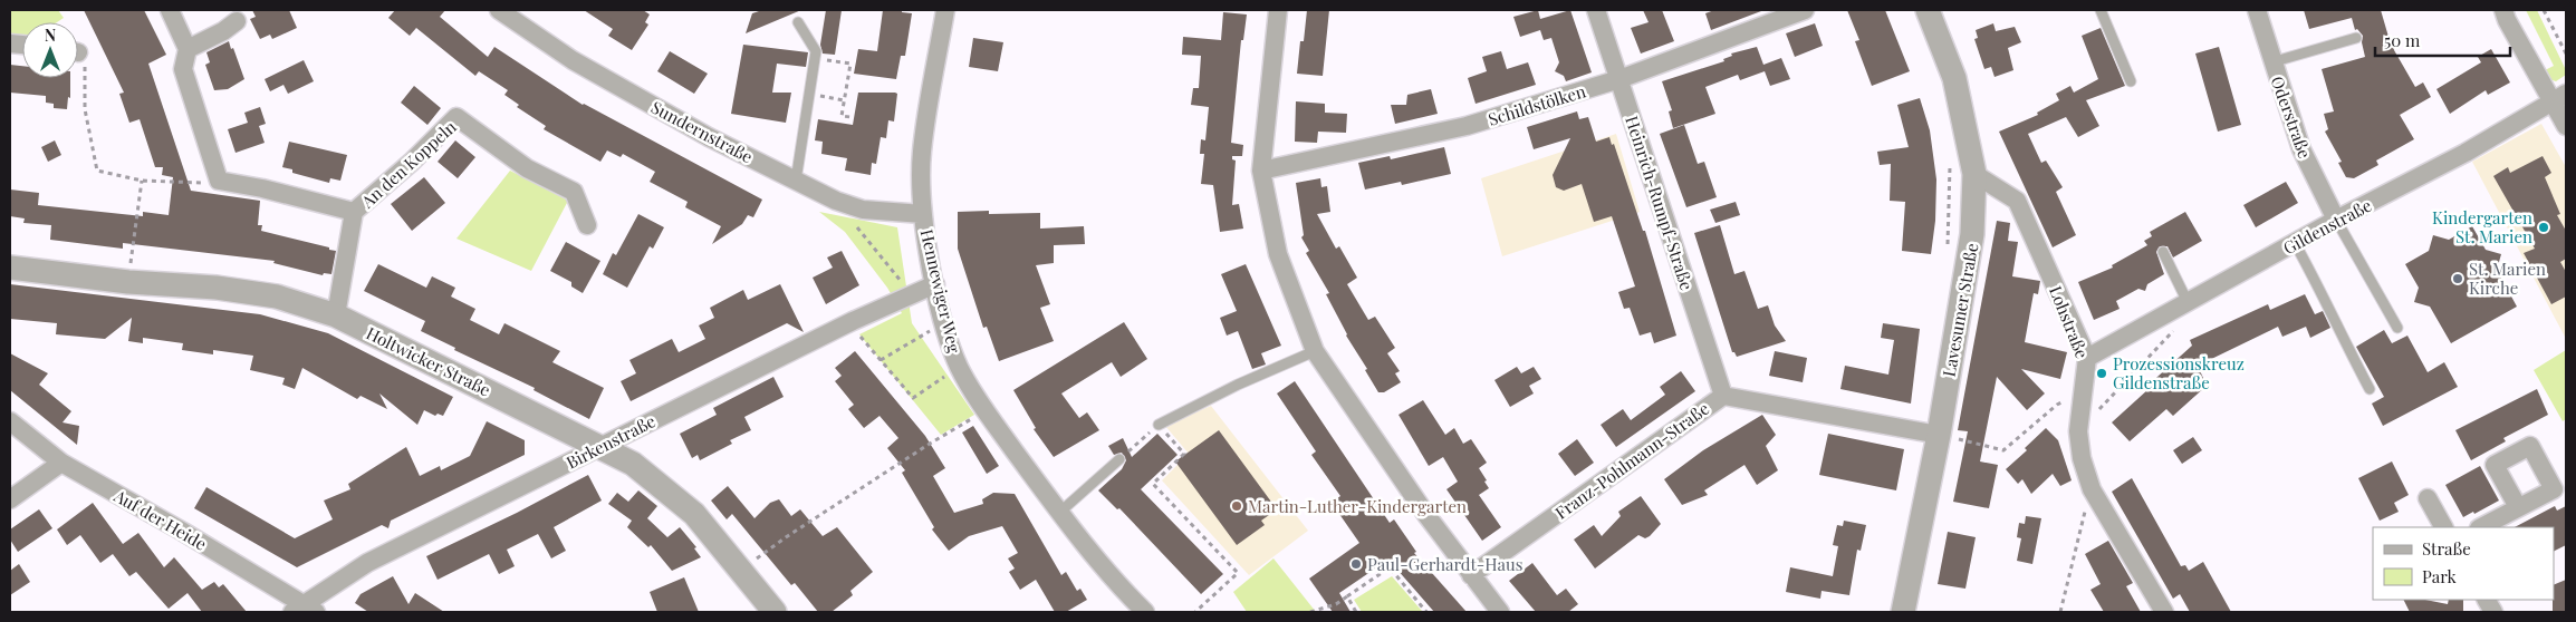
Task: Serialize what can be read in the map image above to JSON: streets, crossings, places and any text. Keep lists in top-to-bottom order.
{
  "streets": {
    "street": [
      "Schildstölken",
      "Oderstraße",
      "Sundernstraße",
      "An den Koppeln",
      "Heinrich-Rumpf-Straße",
      "Gildenstraße",
      "Hennewiger Weg",
      "Lavesumer Straße",
      "Lohstraße",
      "Holtwicker Straße",
      "Birkenstraße",
      "Franz-Pohlmann-Straße",
      "Auf der Heide"
    ]
  },
  "crossings": [
    ["Schildstölken", "Heinrich-Rumpf-Straße"],
    ["Oderstraße", "Gildenstraße"],
    ["Sundernstraße", "Hennewiger Weg"],
    ["Heinrich-Rumpf-Straße", "Franz-Pohlmann-Straße"],
    ["Gildenstraße", "Lohstraße"],
    ["Hennewiger Weg", "Birkenstraße"],
    ["Lavesumer Straße", "Lohstraße"],
    ["Lavesumer Straße", "Franz-Pohlmann-Straße"],
    ["Holtwicker Straße", "Birkenstraße"],
    ["Birkenstraße", "Auf der Heide"]
  ],
  "places": [
    "Kindergarten St. Marien",
    "St. Marien Kirche",
    "Prozessionskreuz Gildenstraße",
    "Martin-Luther-Kindergarten",
    "Paul-Gerhardt-Haus"
  ],
  "legend": ["Straße", "Park"],
  "scale_bar": "50 m",
  "north": "top"
}
